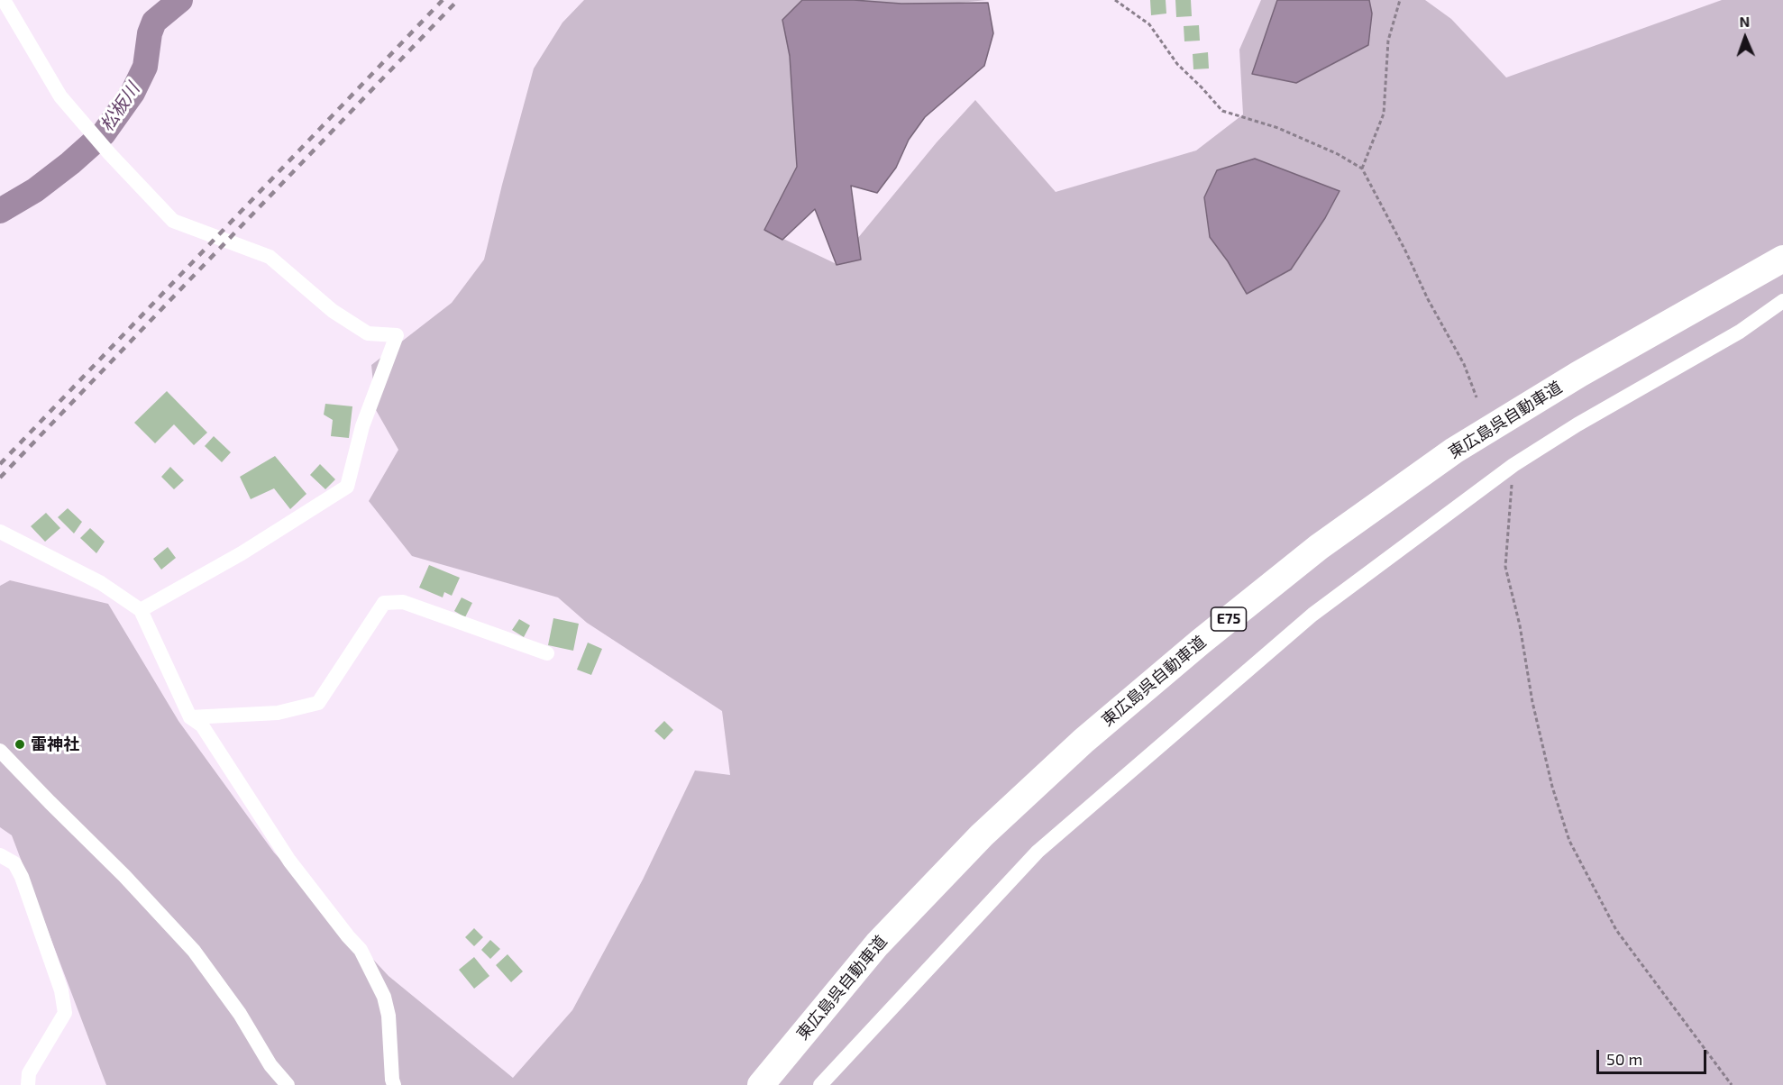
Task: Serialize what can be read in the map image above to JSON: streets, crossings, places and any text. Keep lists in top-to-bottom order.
{
  "streets": {
    "highway": ["東広島呉自動車道", "E75"]
  },
  "water": ["松板川"],
  "places": ["雷神社"],
  "scale_bar": "50 m",
  "north": "top"
}
